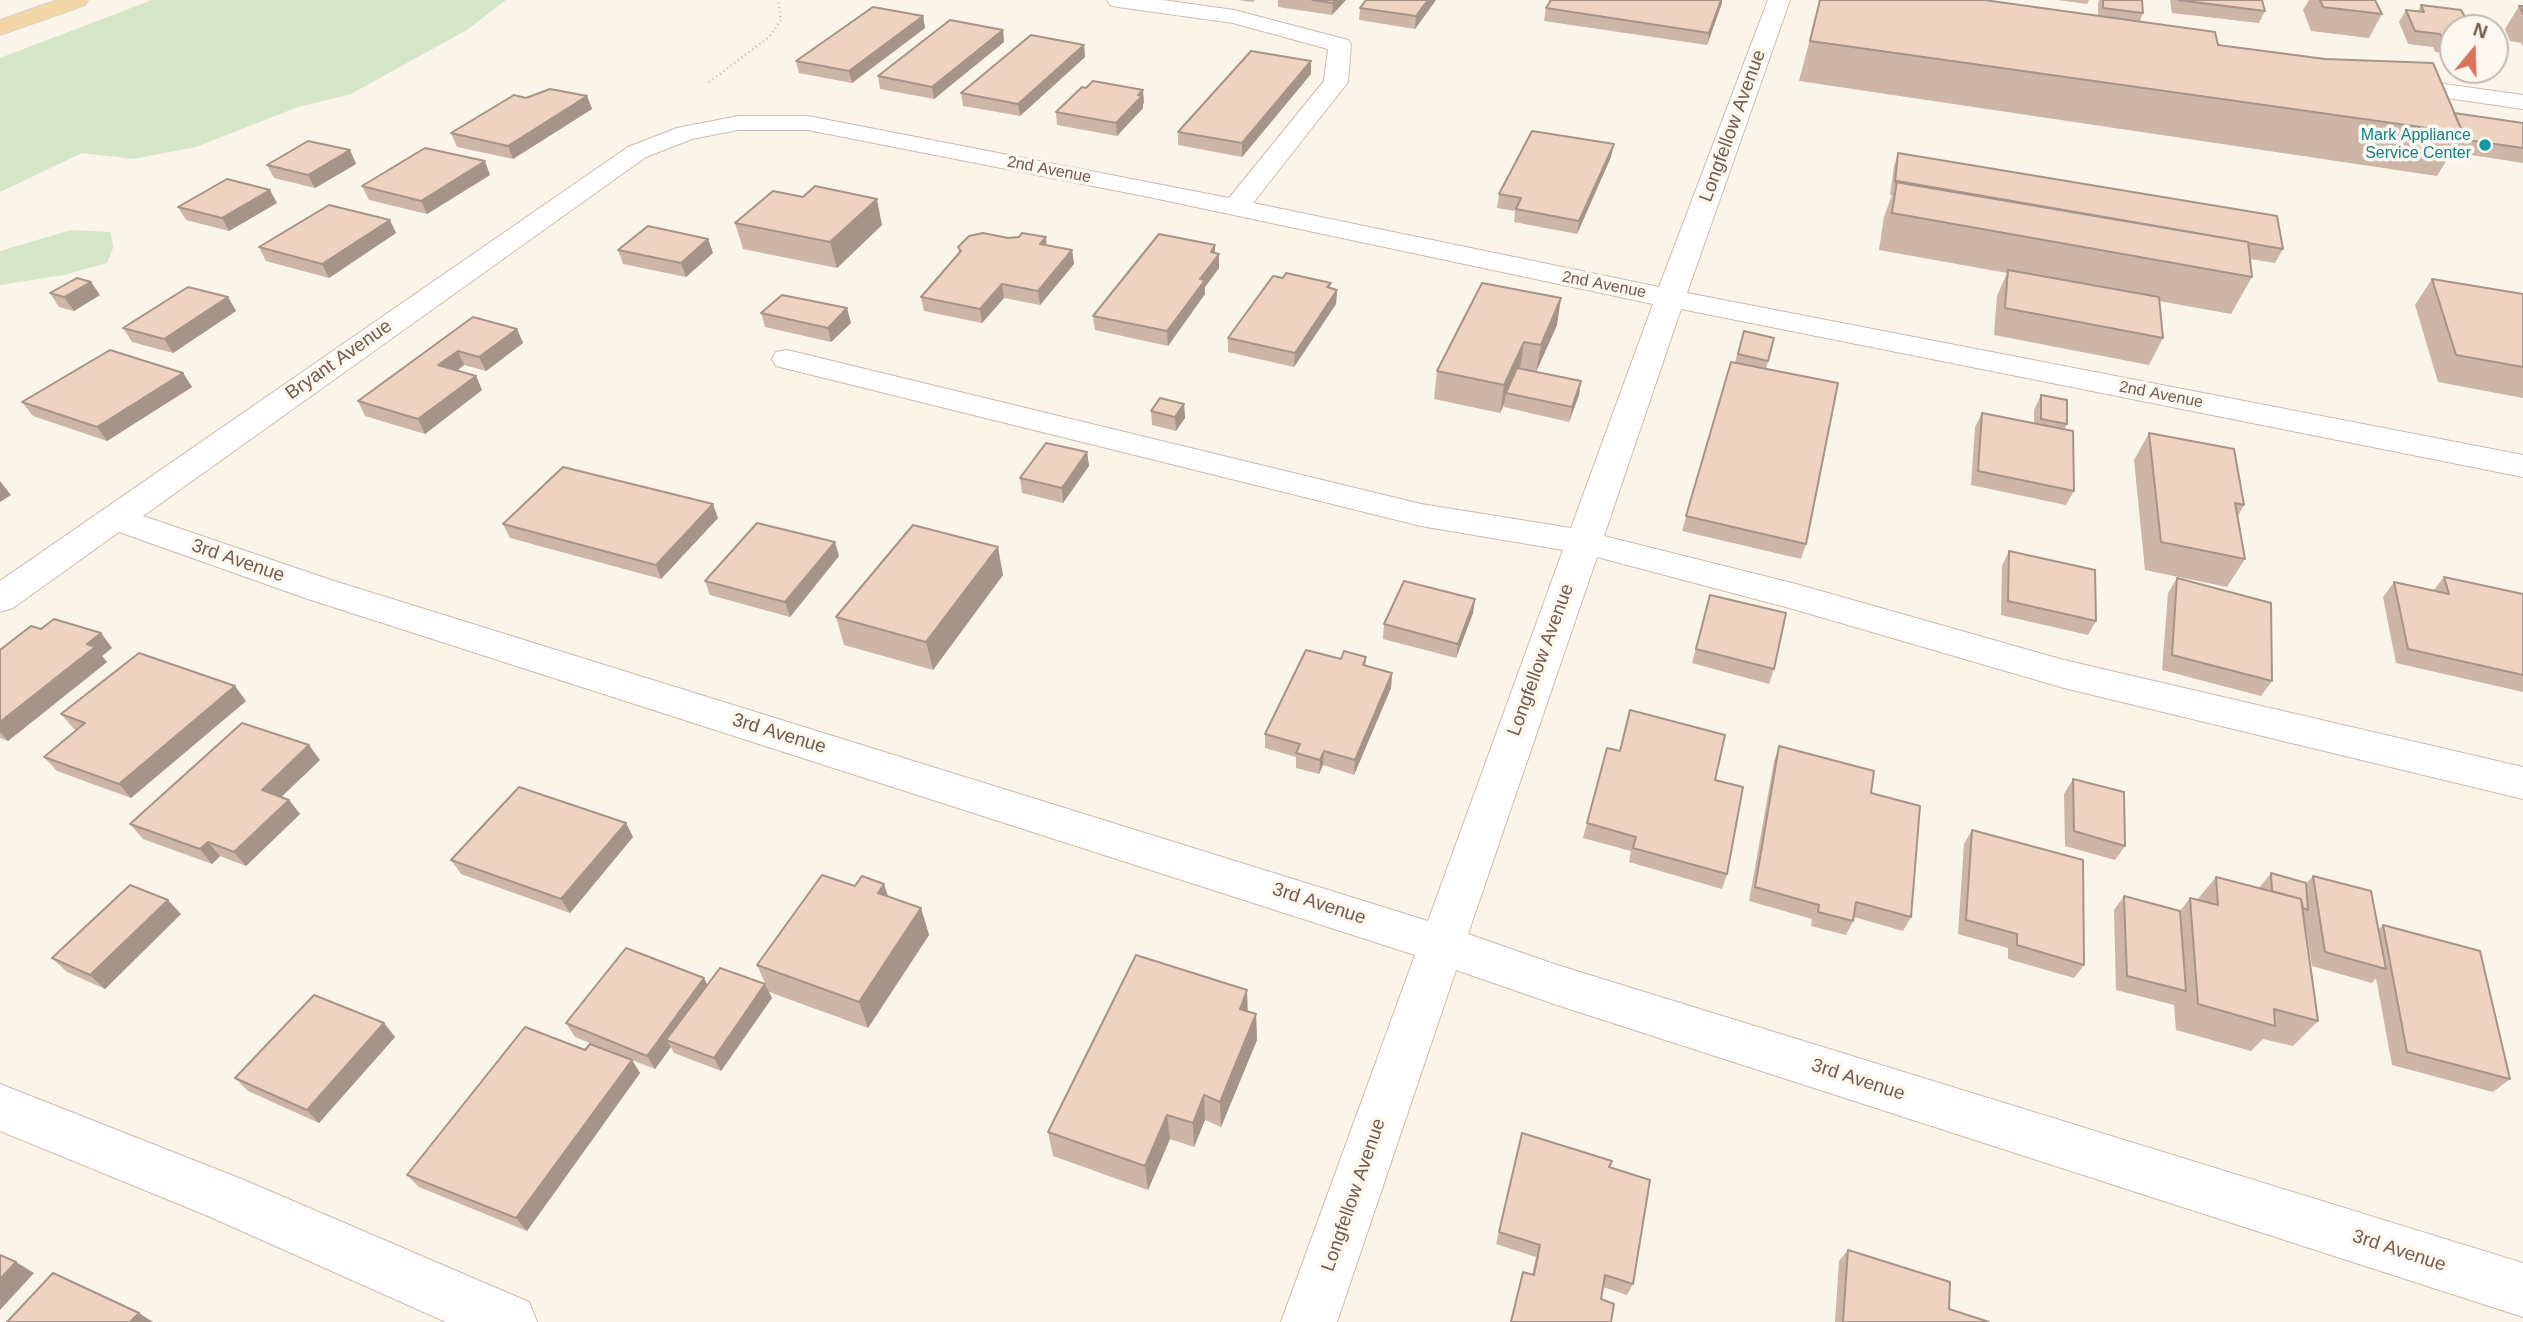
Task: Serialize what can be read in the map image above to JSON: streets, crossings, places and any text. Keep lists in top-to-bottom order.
{
  "streets": {
    "street": [
      "Longfellow Avenue",
      "2nd Avenue",
      "Bryant Avenue",
      "3rd Avenue"
    ]
  },
  "crossings": [
    ["Longfellow Avenue", "2nd Avenue"],
    ["Longfellow Avenue", "3rd Avenue"],
    ["2nd Avenue", "Bryant Avenue"],
    ["Bryant Avenue", "3rd Avenue"]
  ],
  "places": ["Mark Appliance Service Center"],
  "north": "top"
}
